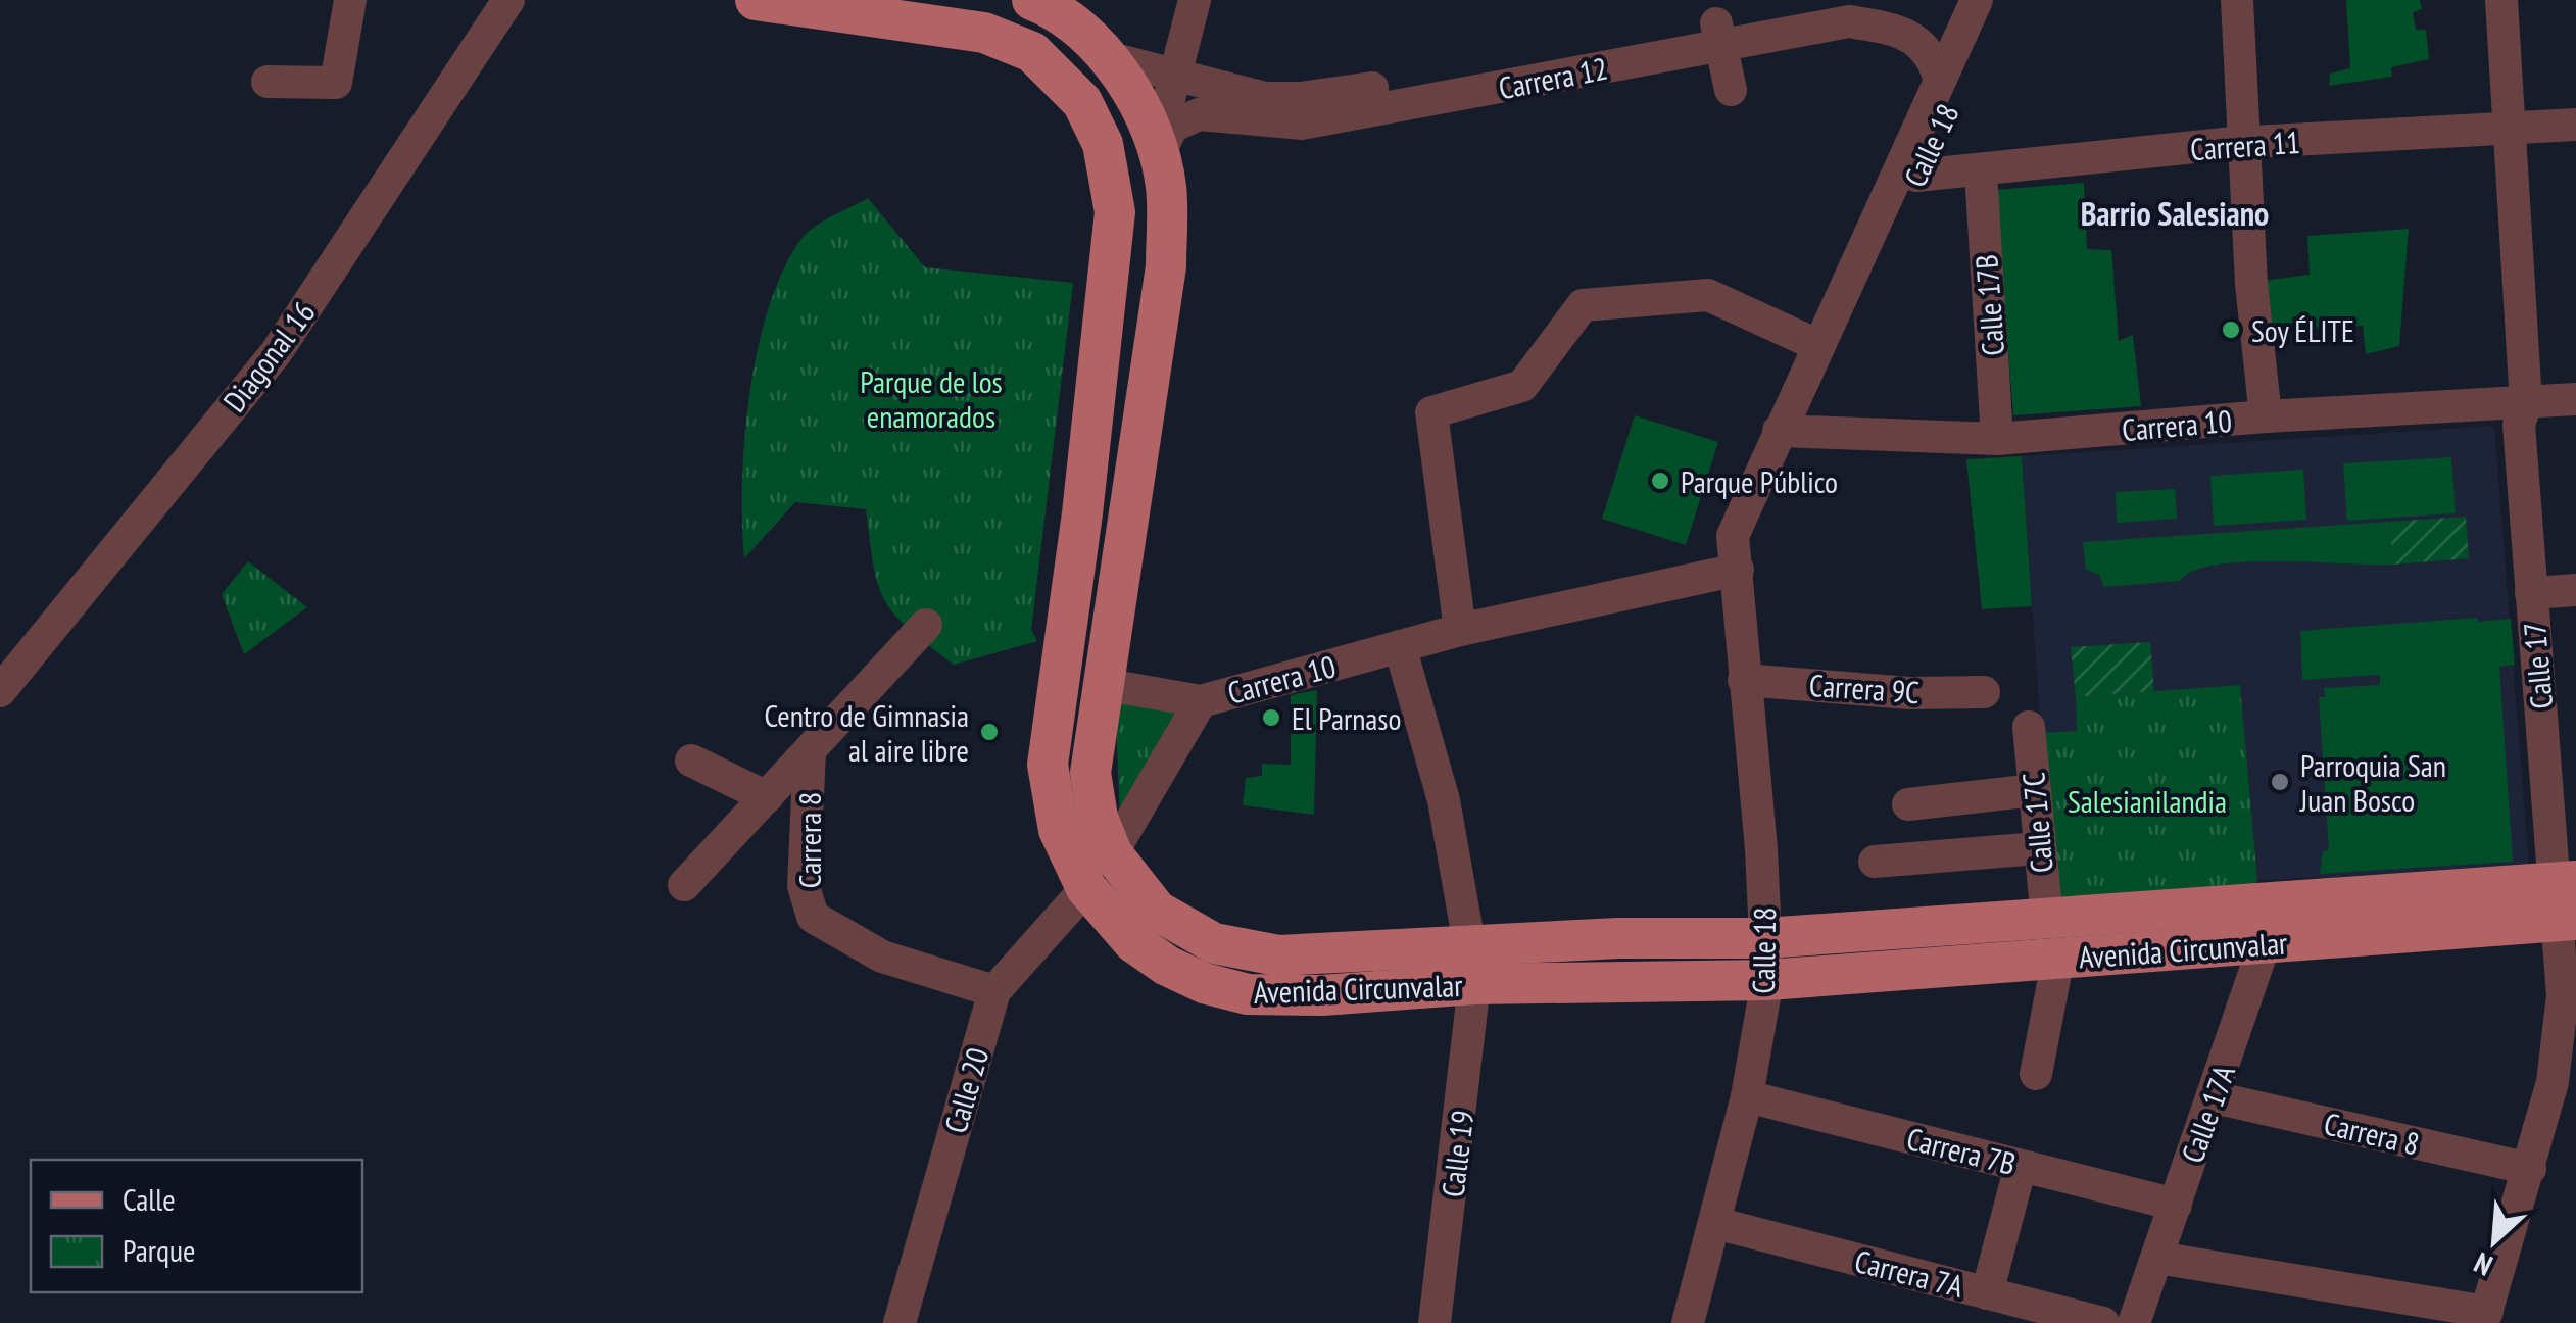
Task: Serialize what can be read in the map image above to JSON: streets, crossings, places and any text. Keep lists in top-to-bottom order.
{
  "streets": {
    "main road": ["Avenida Circunvalar"],
    "street": [
      "Carrera 12",
      "Calle 18",
      "Carrera 11",
      "Calle 17B",
      "Diagonal 16",
      "Carrera 10",
      "Calle 17",
      "Carrera 9C",
      "Calle 17C",
      "Carrera 8",
      "Calle 20",
      "Calle 17A",
      "Carrera 7B",
      "Calle 19",
      "Carrera 7A"
    ]
  },
  "crossings": [
    ["Carrera 12", "Calle 18"],
    ["Carrera 12", "Avenida Circunvalar"],
    ["Calle 18", "Carrera 11"],
    ["Calle 18", "Carrera 10"],
    ["Calle 18", "Carrera 9C"],
    ["Calle 18", "Avenida Circunvalar"],
    ["Calle 18", "Carrera 7B"],
    ["Calle 18", "Carrera 7A"],
    ["Carrera 11", "Calle 17B"],
    ["Carrera 11", "Calle 17"],
    ["Calle 17B", "Carrera 10"],
    ["Carrera 10", "Calle 17"],
    ["Carrera 10", "Avenida Circunvalar"],
    ["Carrera 10", "Calle 19"],
    ["Calle 17", "Carrera 8"],
    ["Calle 17", "Avenida Circunvalar"],
    ["Calle 17C", "Avenida Circunvalar"],
    ["Carrera 8", "Calle 20"],
    ["Carrera 8", "Calle 17A"],
    ["Avenida Circunvalar", "Calle 20"],
    ["Avenida Circunvalar", "Calle 17A"],
    ["Avenida Circunvalar", "Calle 19"],
    ["Calle 17A", "Carrera 7B"]
  ],
  "districts": ["Barrio Salesiano"],
  "parks": ["Parque de los enamorados", "Salesianilandia"],
  "places": [
    "Soy ÉLITE",
    "Parque Público",
    "El Parnaso",
    "Centro de Gimnasia al aire libre",
    "Parroquia San Juan Bosco"
  ],
  "legend": ["Calle", "Parque"],
  "north": "bottom left"
}
